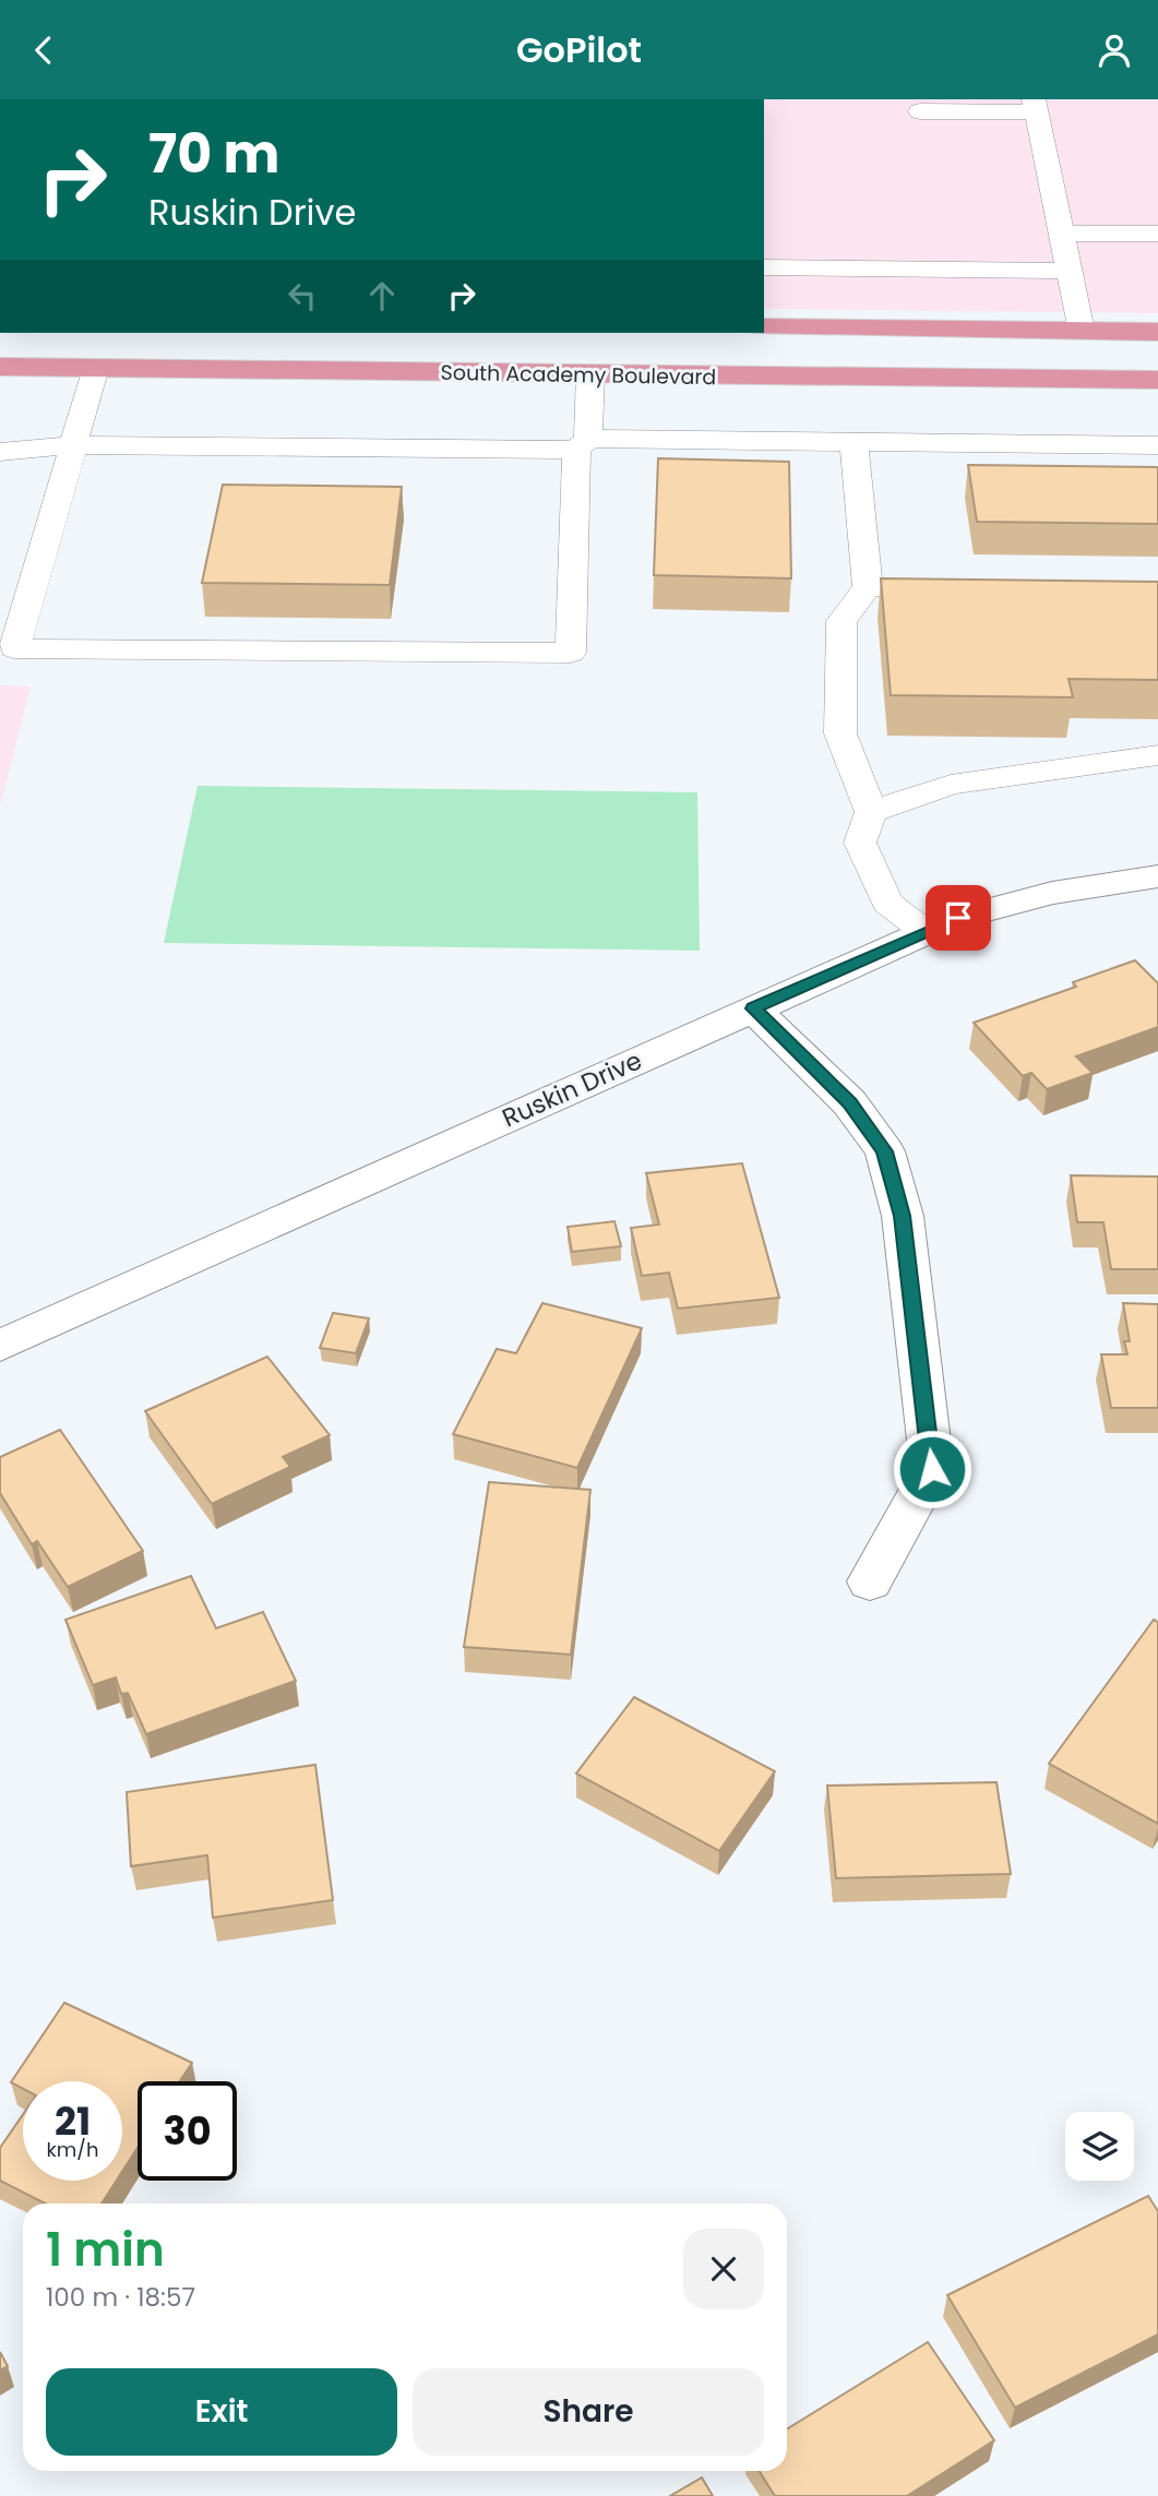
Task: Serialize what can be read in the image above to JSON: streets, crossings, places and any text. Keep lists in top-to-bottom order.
{
  "streets": {
    "highway": ["South Academy Boulevard"],
    "street": ["Ruskin Drive"]
  },
  "page": {
    "header": "GoPilot",
    "turn": ["70 m", "Ruskin Drive"],
    "speed": "21 km/h",
    "limit": "30",
    "heading": ["1 min", "100 m · 18:57"],
    "buttons": ["Exit", "Share"]
  }
}
